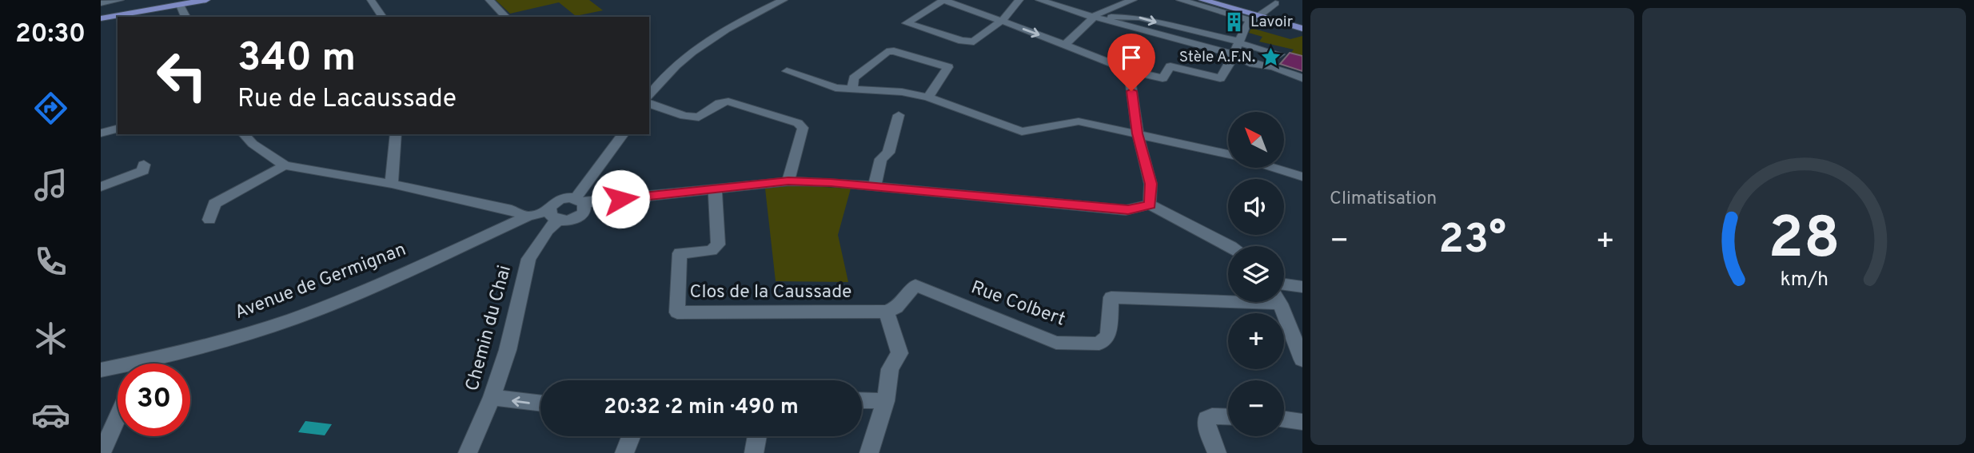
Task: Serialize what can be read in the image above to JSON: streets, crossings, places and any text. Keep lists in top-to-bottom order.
{
  "streets": {
    "street": [
      "Avenue de Germignan",
      "Clos de la Caussade",
      "Rue Colbert",
      "Chemin du Chai"
    ]
  },
  "crossings": [
    ["Avenue de Germignan", "Chemin du Chai"],
    ["Clos de la Caussade", "Rue Colbert"]
  ],
  "places": {
    "building": ["Lavoir"],
    "place": ["Stèle A.F.N."]
  },
  "north": "top left",
  "page": {
    "tabs": "20:30",
    "tile": "Climatisation",
    "turn": ["340 m", "Rue de Lacaussade"],
    "map_buttons": ["+", "−"],
    "heat": ["−", "23°", "+"],
    "limit": "30",
    "trip": "20:32 · 2 min · 490 m",
    "gauge": ["28", "km/h"]
  }
}
